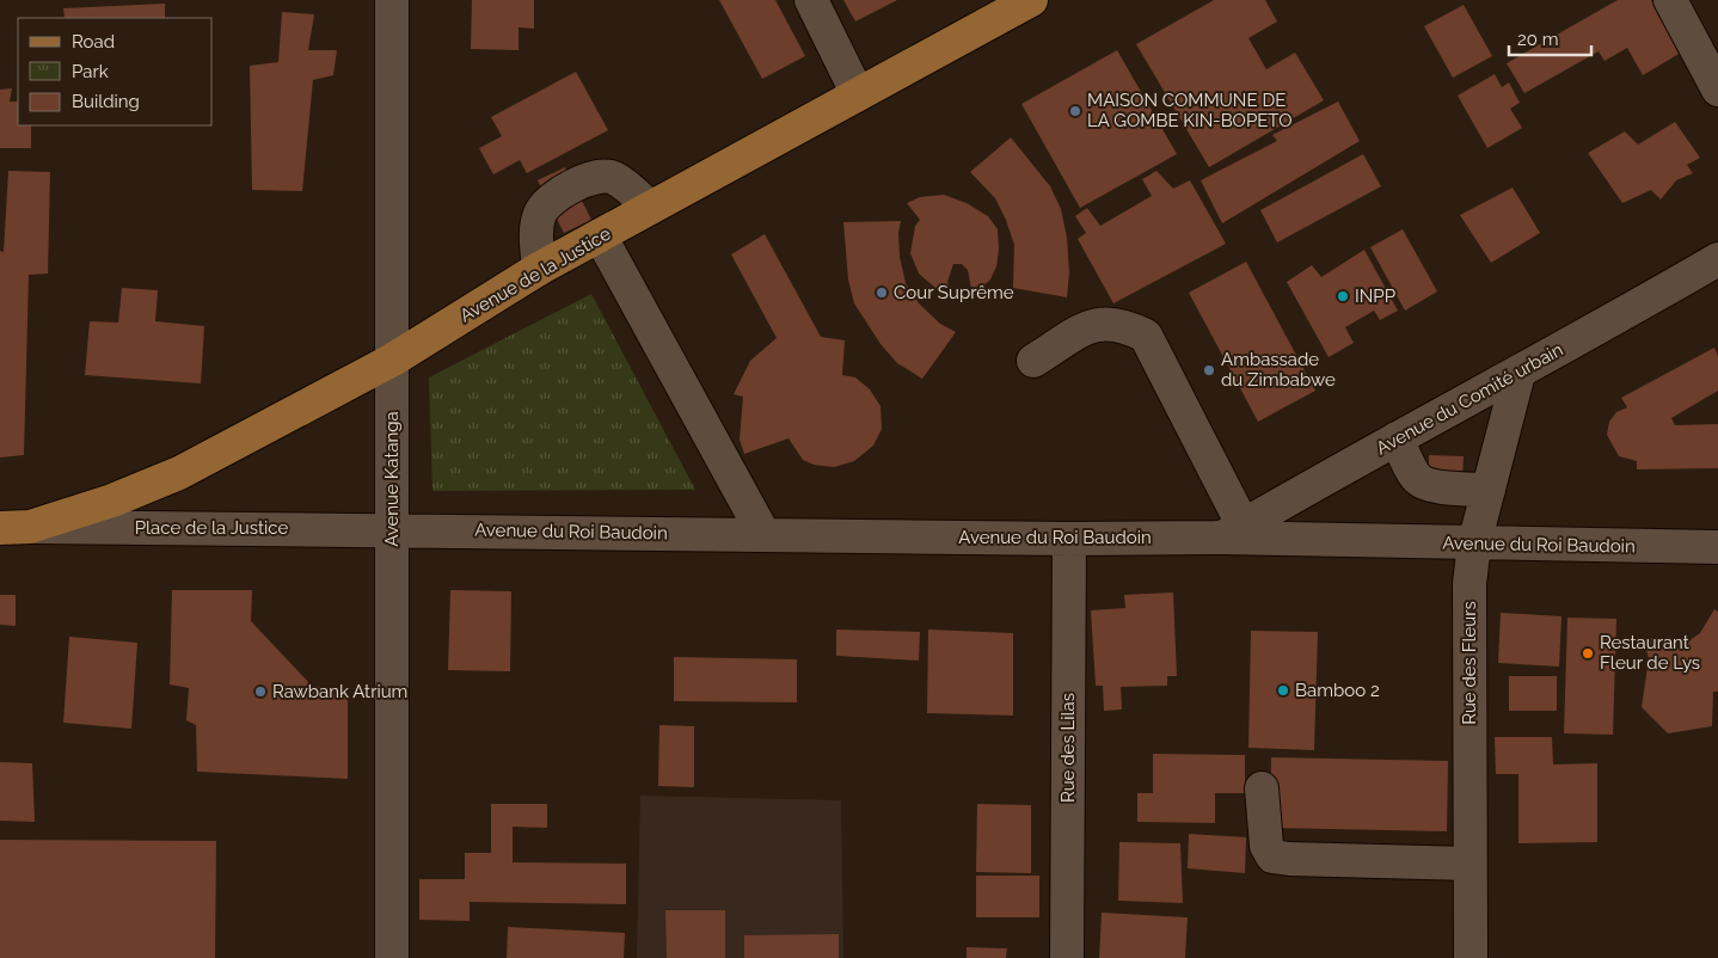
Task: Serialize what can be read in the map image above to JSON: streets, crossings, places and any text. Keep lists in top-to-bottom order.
{
  "streets": {
    "main road": ["Avenue de la Justice"],
    "street": [
      "Avenue du Comité urbain",
      "Avenue Katanga",
      "Place de la Justice",
      "Avenue du Roi Baudoin",
      "Rue des Fleurs",
      "Rue des Lilas"
    ]
  },
  "crossings": [
    ["Avenue de la Justice", "Avenue Katanga"],
    ["Avenue de la Justice", "Place de la Justice"],
    ["Avenue du Comité urbain", "Avenue du Roi Baudoin"],
    ["Avenue du Comité urbain", "Rue des Fleurs"],
    ["Avenue Katanga", "Place de la Justice"],
    ["Avenue Katanga", "Avenue du Roi Baudoin"],
    ["Place de la Justice", "Avenue du Roi Baudoin"],
    ["Avenue du Roi Baudoin", "Rue des Fleurs"],
    ["Avenue du Roi Baudoin", "Rue des Lilas"]
  ],
  "places": [
    "MAISON COMMUNE DE LA GOMBE KIN-BOPETO",
    "Cour Suprême",
    "INPP",
    "Ambassade du Zimbabwe",
    "Restaurant Fleur de Lys",
    "Bamboo 2",
    "Rawbank Atrium"
  ],
  "legend": ["Road", "Park", "Building"],
  "scale_bar": "20 m"
}
